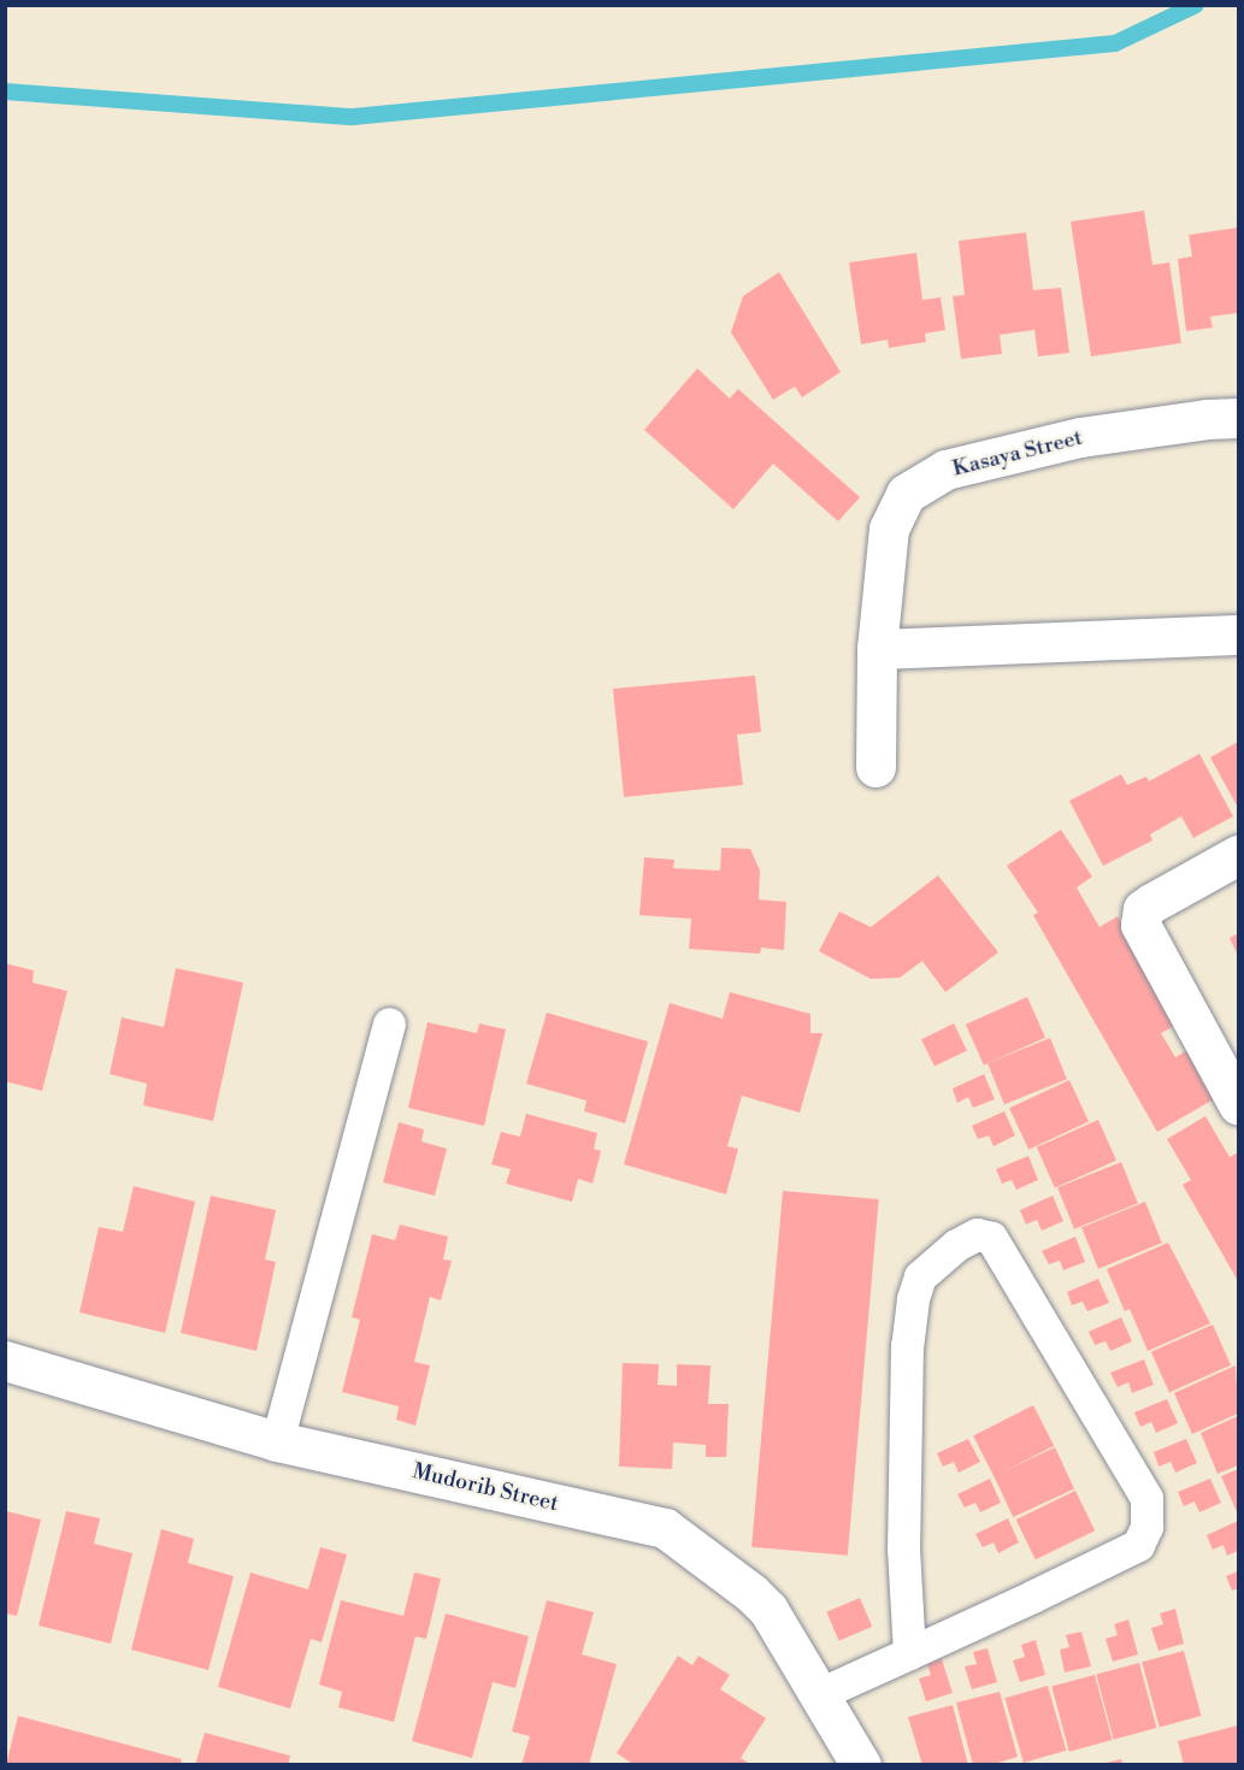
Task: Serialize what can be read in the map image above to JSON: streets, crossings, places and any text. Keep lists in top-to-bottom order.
{
  "streets": {
    "street": ["Kasaya Street", "Mudorib Street"]
  }
}
